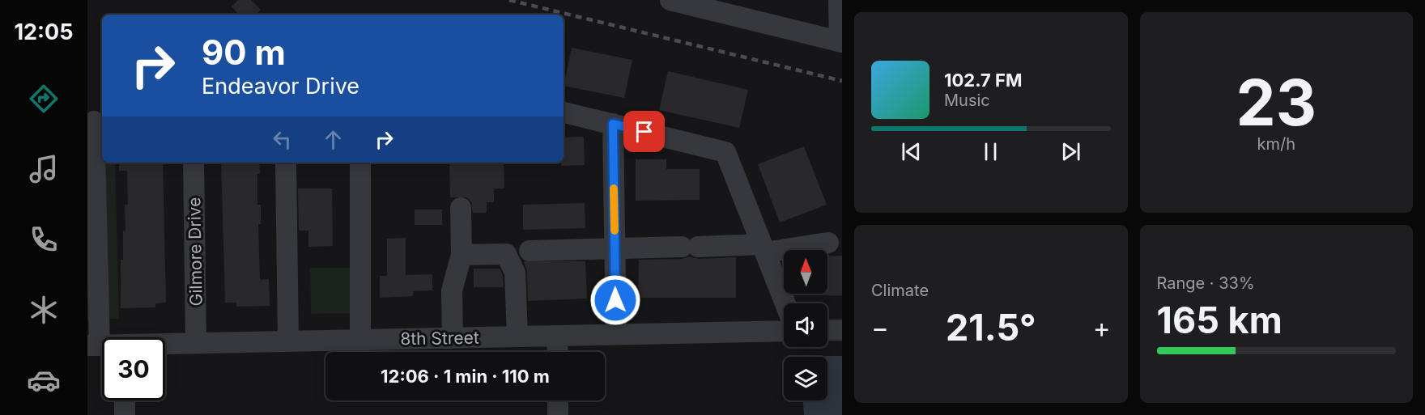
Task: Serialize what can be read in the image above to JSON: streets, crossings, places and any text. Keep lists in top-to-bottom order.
{
  "streets": {
    "street": ["Gilmore Drive", "8th Street"]
  },
  "crossings": [
    ["Gilmore Drive", "8th Street"]
  ],
  "north": "top",
  "page": {
    "tabs": "12:05",
    "tile": [
      ["23", "km/h"],
      "Climate",
      ["Range · 33%", "165 km"]
    ],
    "turn": ["90 m", "Endeavor Drive"],
    "song": ["102.7 FM", "Music"],
    "heat": ["−", "21.5°", "+"],
    "limit": "30",
    "trip": "12:06 · 1 min · 110 m"
  }
}
